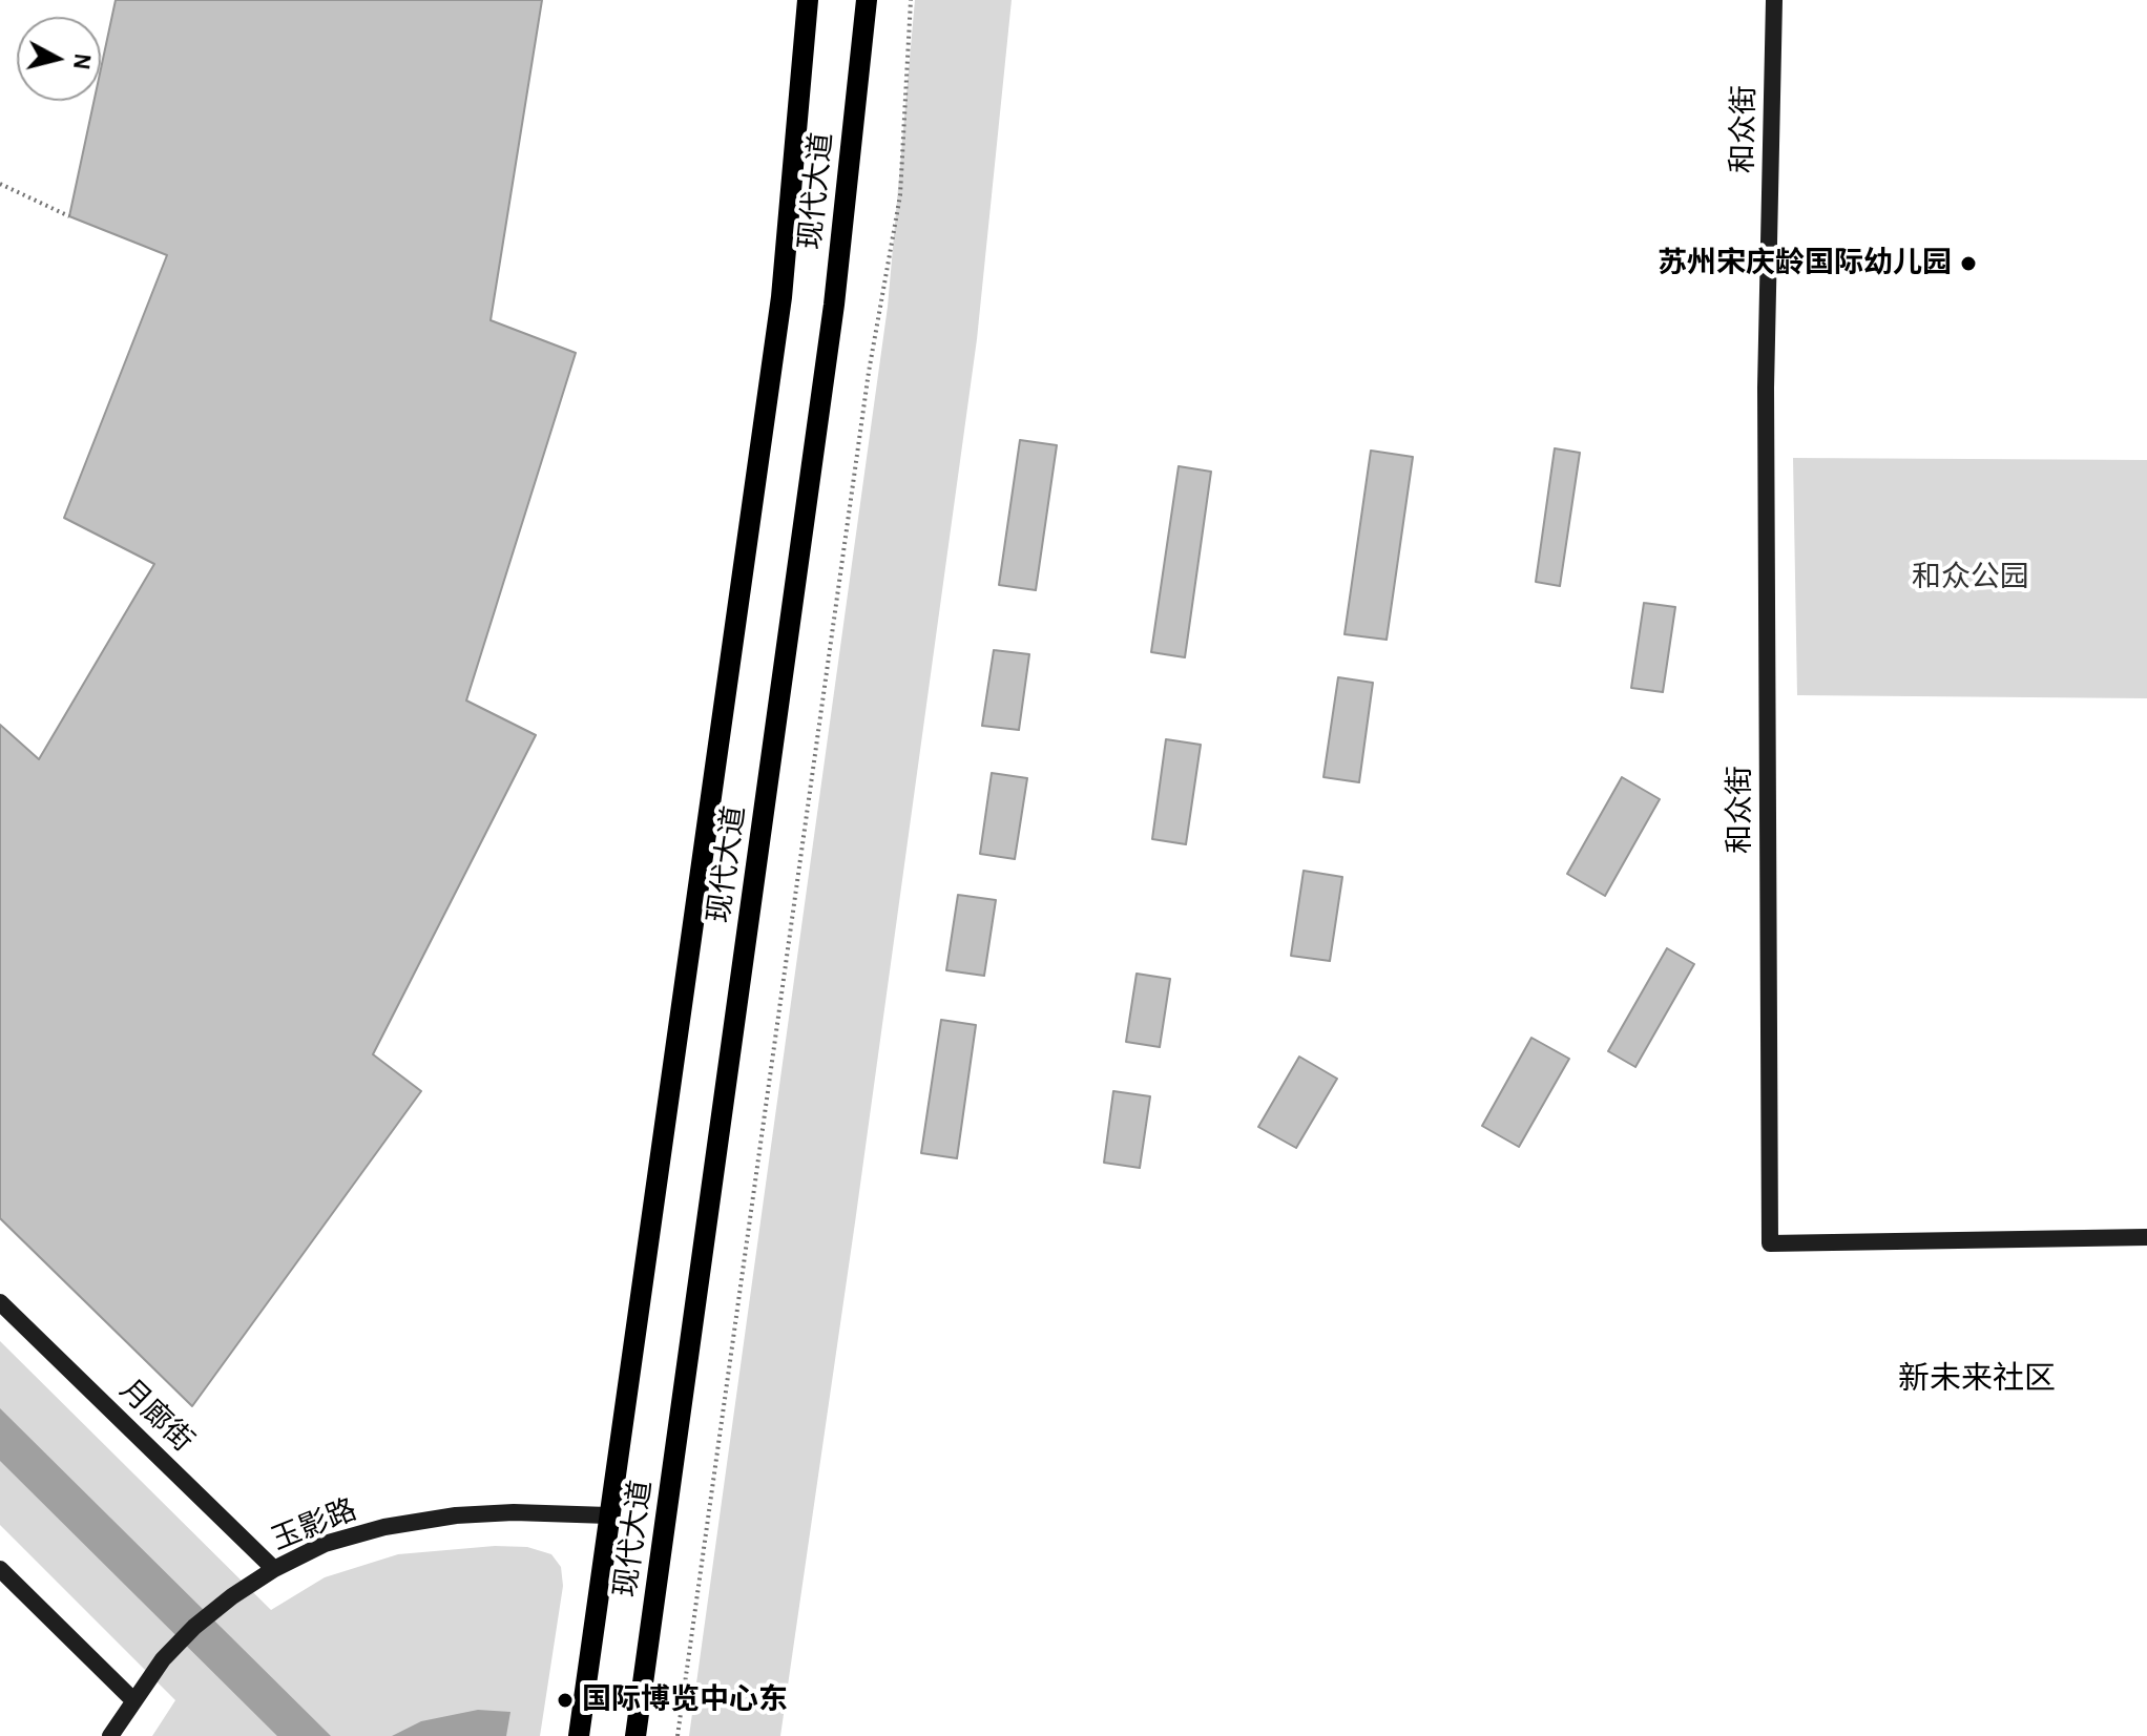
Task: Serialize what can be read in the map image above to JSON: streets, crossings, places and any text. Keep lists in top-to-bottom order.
{
  "streets": {
    "main road": ["现代大道"],
    "street": ["和众街", "月廊街", "玉影路"]
  },
  "crossings": [
    ["现代大道", "玉影路"],
    ["月廊街", "玉影路"]
  ],
  "districts": ["新未来社区"],
  "parks": ["和众公园"],
  "places": ["苏州宋庆龄国际幼儿园", "国际博览中心东"],
  "north": "right"
}
